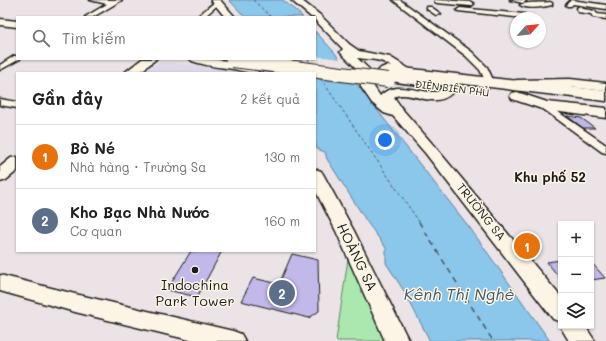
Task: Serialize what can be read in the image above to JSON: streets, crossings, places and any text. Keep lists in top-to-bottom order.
{
  "streets": {
    "highway": ["ĐIỆN BIÊN PHỦ"],
    "street": ["TRƯỜNG SA", "HOÀNG SA"]
  },
  "districts": ["Khu phố 52"],
  "water": ["Kênh Thị Nghè"],
  "places": ["Indochina Park Tower"],
  "north": "top right",
  "page": {
    "search": "Tìm kiếm",
    "heading": ["Gần đây", "2 kết quả"],
    "list": [
      {
        "mark": "1",
        "name": "Bò Né",
        "note": "Nhà hàng · Trường Sa",
        "value": "130 m"
      },
      {
        "mark": "2",
        "name": "Kho Bạc Nhà Nước",
        "note": "Cơ quan",
        "value": "160 m"
      }
    ],
    "map_buttons": ["+", "−"],
    "pins": ["1", "2"]
  }
}
